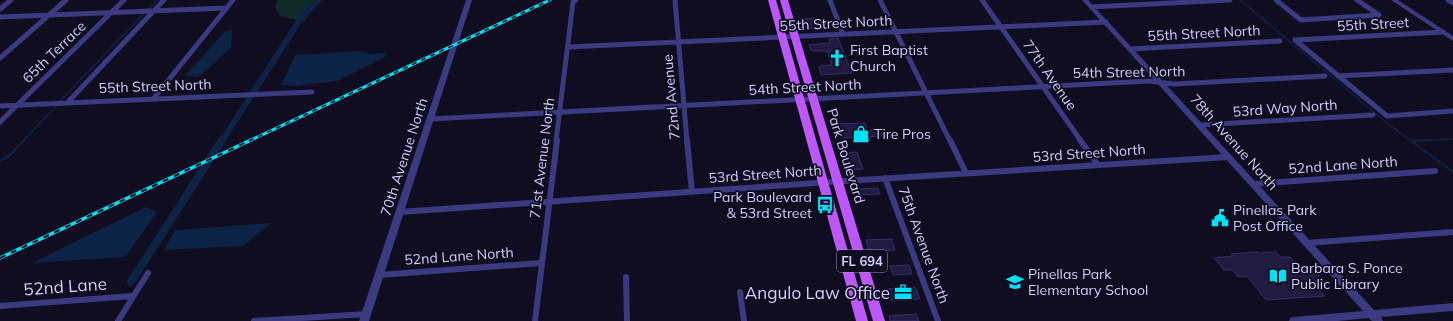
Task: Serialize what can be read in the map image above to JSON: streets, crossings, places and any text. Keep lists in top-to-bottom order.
{
  "streets": {
    "main road": ["Park Boulevard", "FL 694"],
    "street": [
      "55th Street North",
      "55th Street",
      "65th Terrace",
      "54th Street North",
      "77th Avenue",
      "72nd Avenue",
      "53rd Way North",
      "78th Avenue North",
      "53rd Street North",
      "70th Avenue North",
      "71st Avenue North",
      "52nd Lane North",
      "75th Avenue North",
      "52nd Lane"
    ]
  },
  "crossings": [
    ["55th Street North", "65th Terrace"],
    ["55th Street North", "77th Avenue"],
    ["55th Street North", "72nd Avenue"],
    ["55th Street North", "78th Avenue North"],
    ["55th Street North", "Park Boulevard"],
    ["55th Street North", "71st Avenue North"],
    ["54th Street North", "77th Avenue"],
    ["54th Street North", "72nd Avenue"],
    ["54th Street North", "78th Avenue North"],
    ["54th Street North", "Park Boulevard"],
    ["54th Street North", "70th Avenue North"],
    ["54th Street North", "71st Avenue North"],
    ["77th Avenue", "53rd Street North"],
    ["72nd Avenue", "53rd Street North"],
    ["53rd Way North", "78th Avenue North"],
    ["78th Avenue North", "53rd Street North"],
    ["78th Avenue North", "52nd Lane North"],
    ["53rd Street North", "Park Boulevard"],
    ["53rd Street North", "70th Avenue North"],
    ["53rd Street North", "71st Avenue North"],
    ["53rd Street North", "75th Avenue North"],
    ["70th Avenue North", "52nd Lane North"],
    ["71st Avenue North", "52nd Lane North"]
  ],
  "places": {
    "church": ["First Baptist Church"],
    "shop": ["Tire Pros"],
    "bus stop": ["Park Boulevard & 53rd Street"],
    "public building": ["Pinellas Park Post Office"],
    "library": ["Barbara S. Ponce Public Library"],
    "school or university": ["Pinellas Park Elementary School"],
    "office": ["Angulo Law Office"]
  }
}
